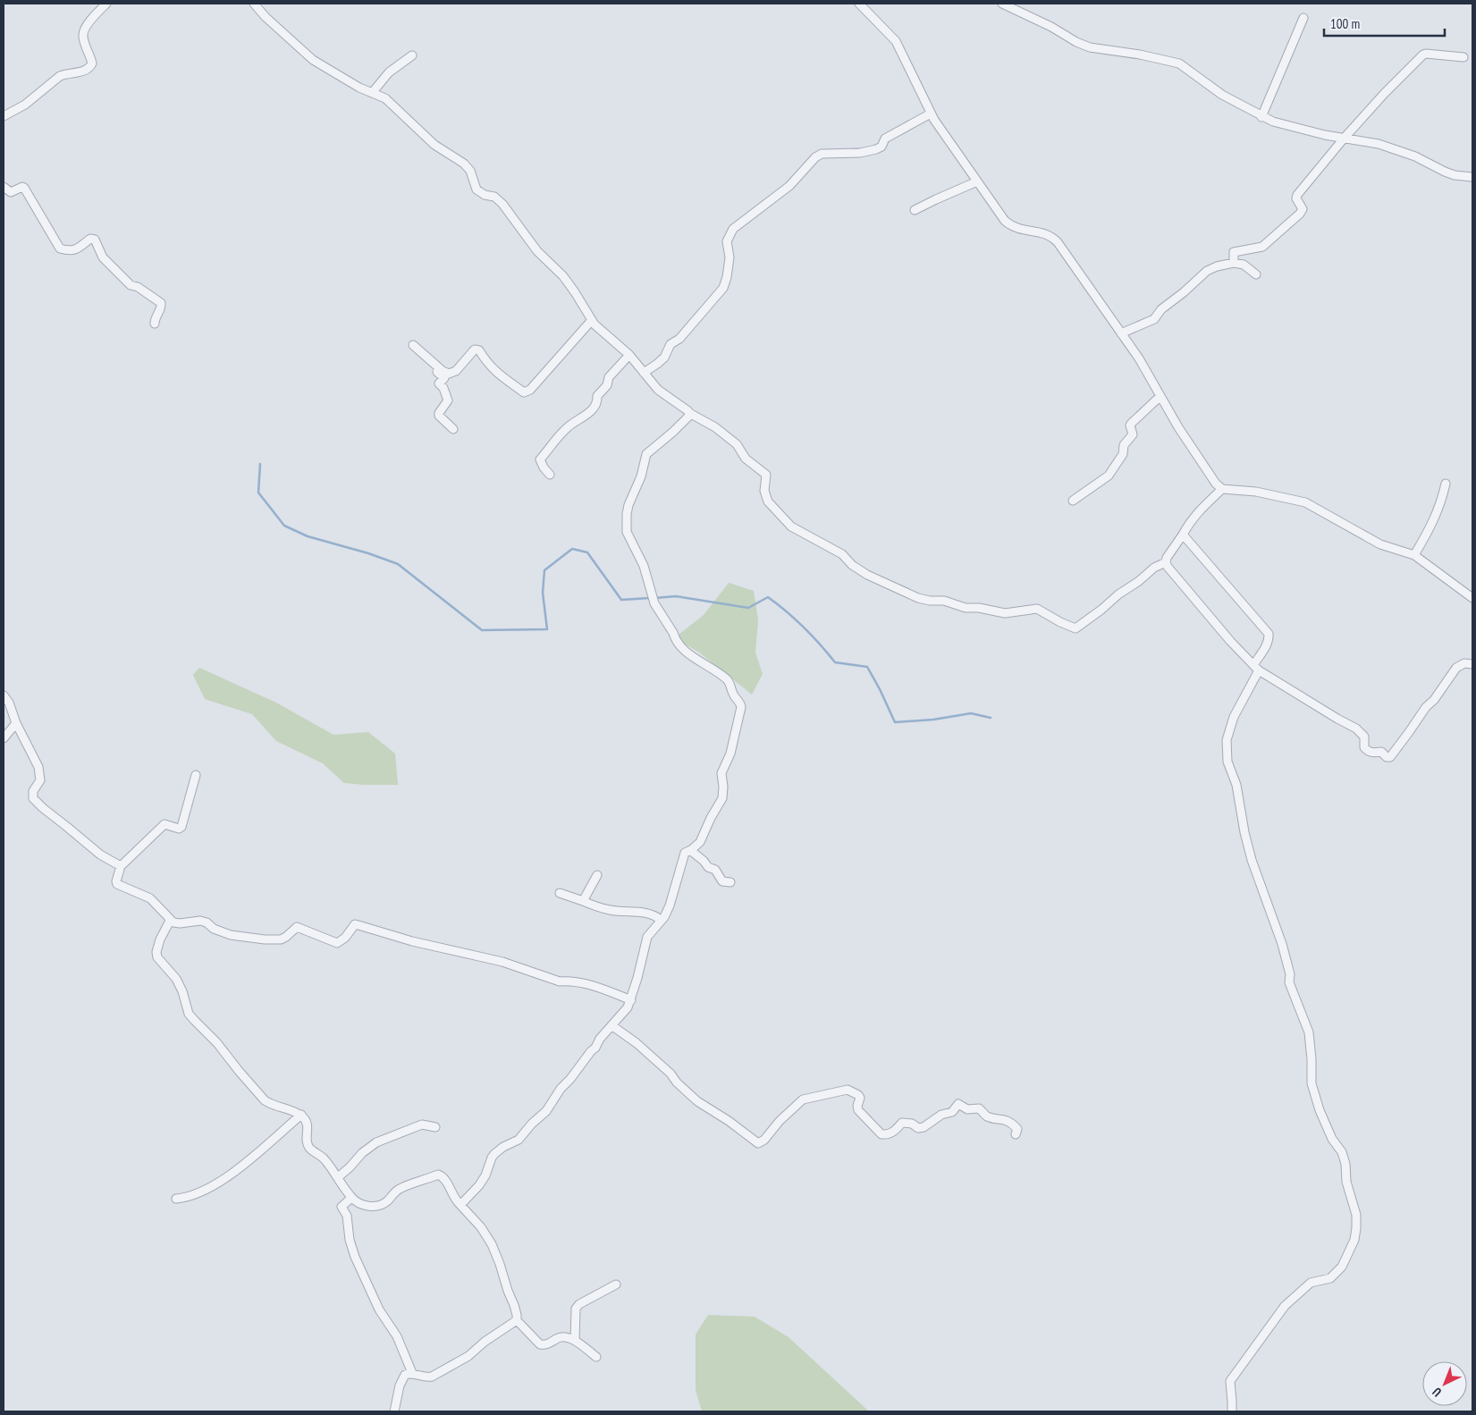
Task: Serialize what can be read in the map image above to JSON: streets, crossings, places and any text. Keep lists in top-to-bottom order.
{
  "scale_bar": "100 m",
  "north": "bottom left"
}
